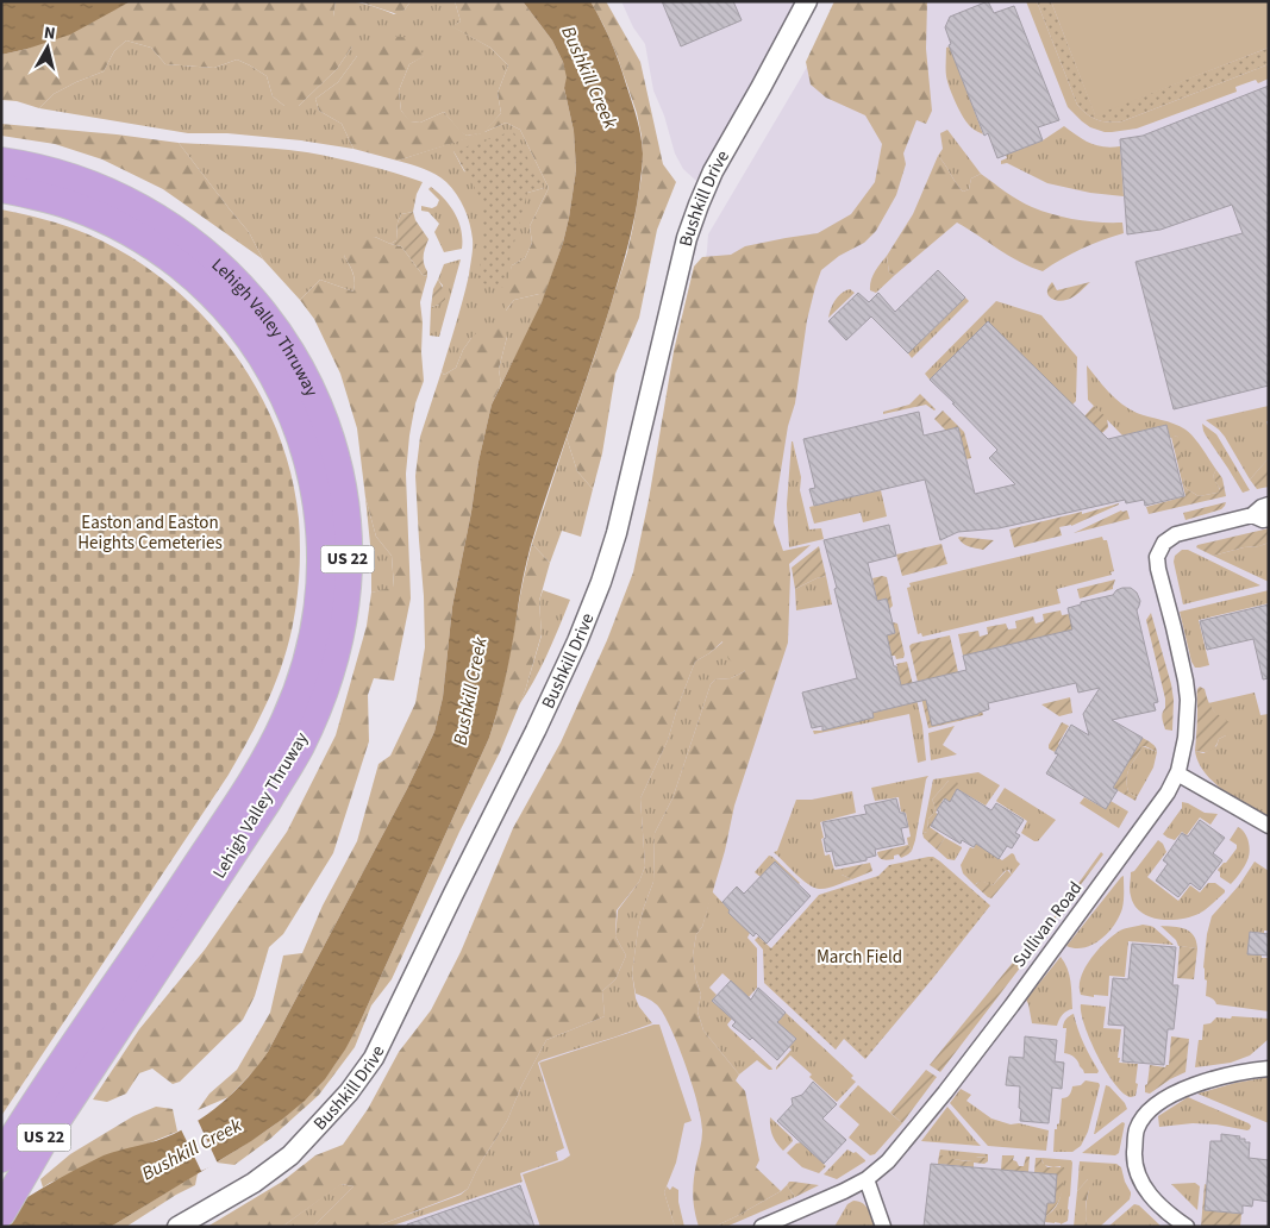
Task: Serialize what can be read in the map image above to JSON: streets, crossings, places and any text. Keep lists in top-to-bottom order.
{
  "streets": {
    "highway": ["Lehigh Valley Thruway", "US 22"],
    "street": ["Bushkill Drive", "Sullivan Road"]
  },
  "water": ["Bushkill Creek"],
  "parks": ["Easton and Easton Heights Cemeteries", "March Field"],
  "north": "top"
}
